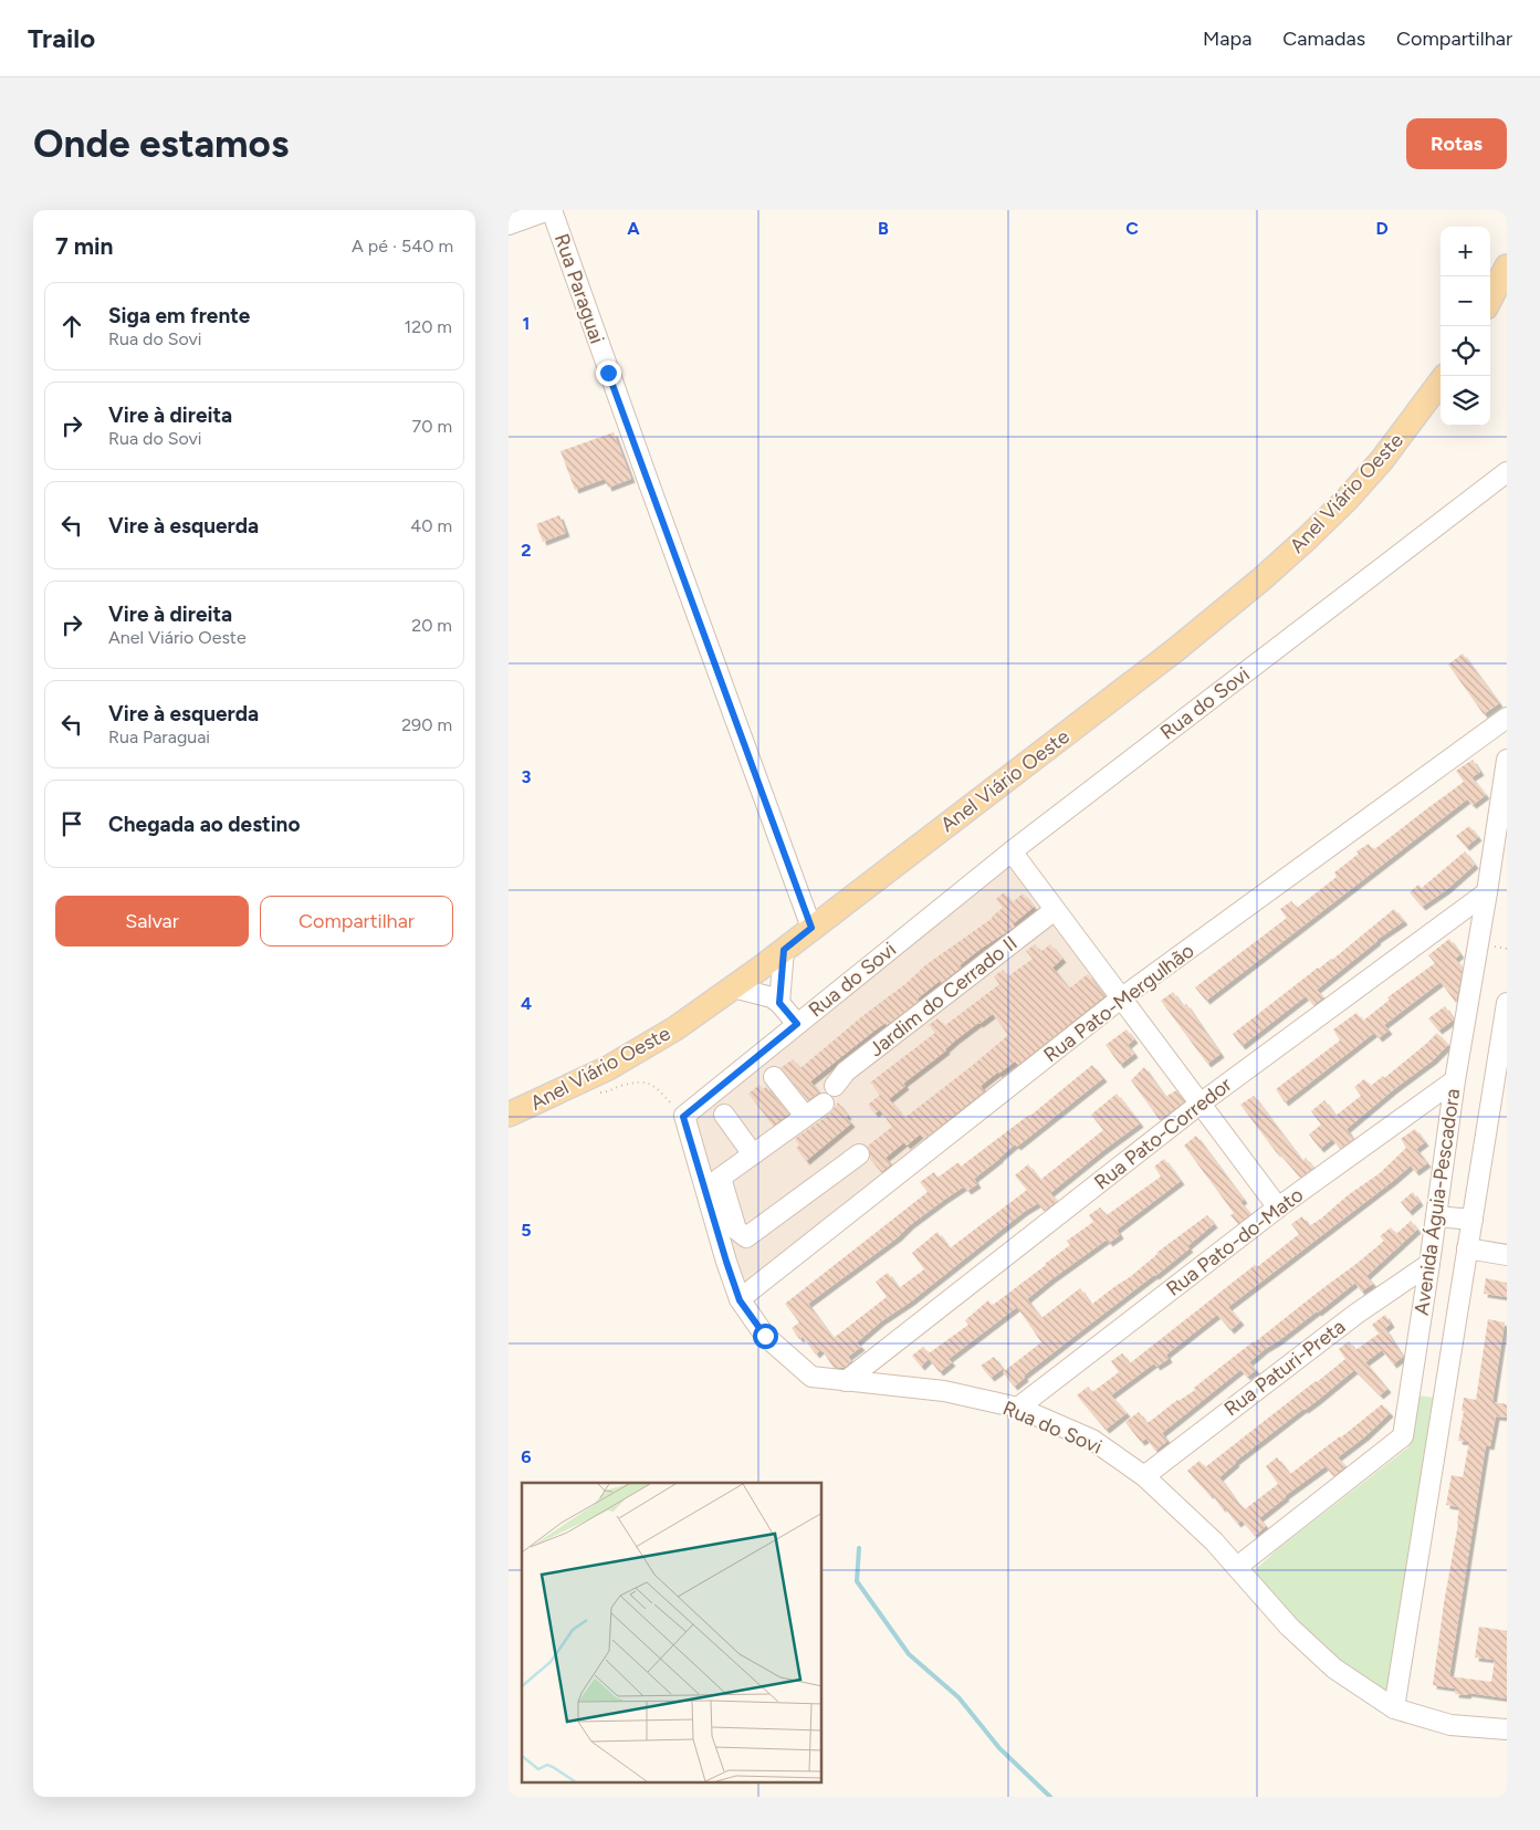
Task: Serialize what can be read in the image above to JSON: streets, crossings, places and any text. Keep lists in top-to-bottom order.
{
  "streets": {
    "main road": ["Anel Viário Oeste"],
    "street": [
      "Rua Paraguai",
      "Rua do Sovi",
      "Jardim do Cerrado II",
      "Rua Pato-Mergulhão",
      "Rua Pato-Corredor",
      "Avenida Águia-Pescadora",
      "Rua Pato-do-Mato",
      "Rua Paturi-Preta"
    ]
  },
  "crossings": [
    ["Rua Paraguai", "Anel Viário Oeste"],
    ["Rua do Sovi", "Rua Pato-Mergulhão"],
    ["Rua do Sovi", "Rua Pato-Corredor"],
    ["Rua do Sovi", "Avenida Águia-Pescadora"],
    ["Rua do Sovi", "Rua Pato-do-Mato"],
    ["Rua do Sovi", "Rua Paturi-Preta"],
    ["Rua Pato-Corredor", "Avenida Águia-Pescadora"],
    ["Avenida Águia-Pescadora", "Rua Pato-do-Mato"],
    ["Avenida Águia-Pescadora", "Rua Paturi-Preta"]
  ],
  "page": {
    "header": "Trailo",
    "nav": ["Mapa", "Camadas", "Compartilhar"],
    "buttons": [
      "Rotas",
      ["Salvar", "Compartilhar"]
    ],
    "title": "Onde estamos",
    "heading": ["7 min", "A pé · 540 m"],
    "map_buttons": ["+", "−"],
    "list": [
      ["Siga em frente", "Rua do Sovi", "120 m"],
      ["Vire à direita", "Rua do Sovi", "70 m"],
      ["Vire à esquerda", "40 m"],
      ["Vire à direita", "Anel Viário Oeste", "20 m"],
      ["Vire à esquerda", "Rua Paraguai", "290 m"],
      "Chegada ao destino"
    ]
  },
  "grid": {
    "columns": [
      "A",
      "B",
      "C",
      "D"
    ],
    "rows": [
      "1",
      "2",
      "3",
      "4",
      "5",
      "6"
    ]
  }
}
